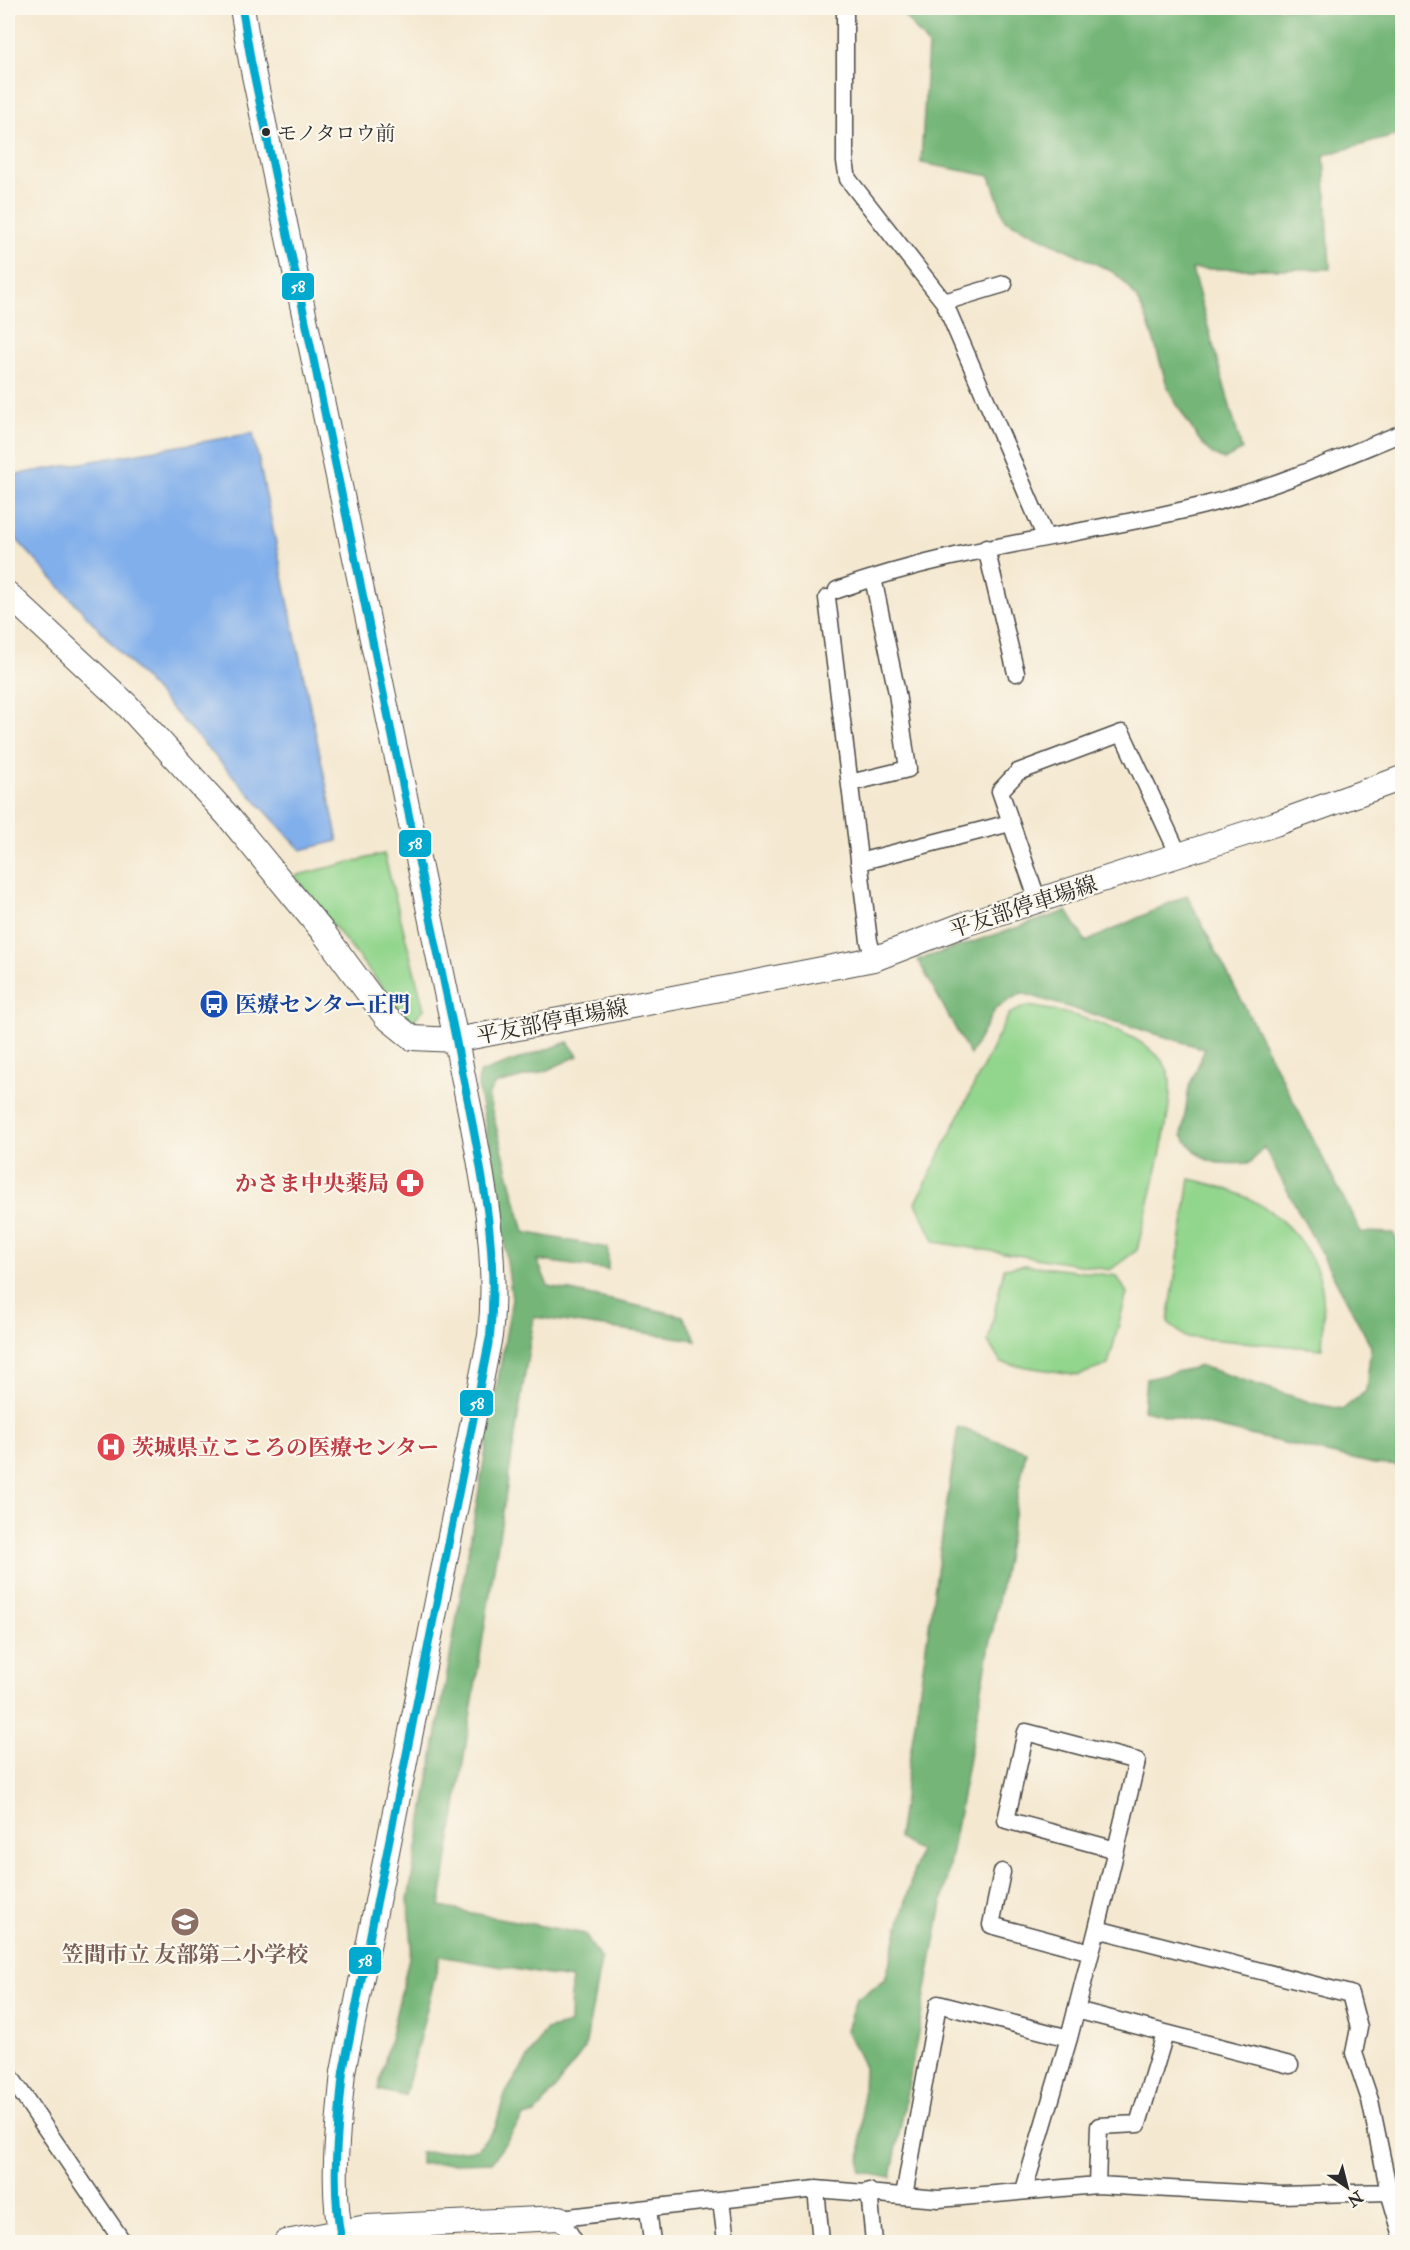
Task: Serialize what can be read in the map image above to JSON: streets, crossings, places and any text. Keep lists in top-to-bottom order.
{
  "streets": {
    "main road": ["平友部停車場線"]
  },
  "places": {
    "other": ["モノタロウ前"],
    "bus stop": ["医療センター正門"],
    "pharmacy": ["かさま中央薬局"],
    "hospital": ["茨城県立こころの医療センター"],
    "school or university": ["笠間市立 友部第二小学校"]
  },
  "lines": ["transit line 58"],
  "north": "bottom right"
}
